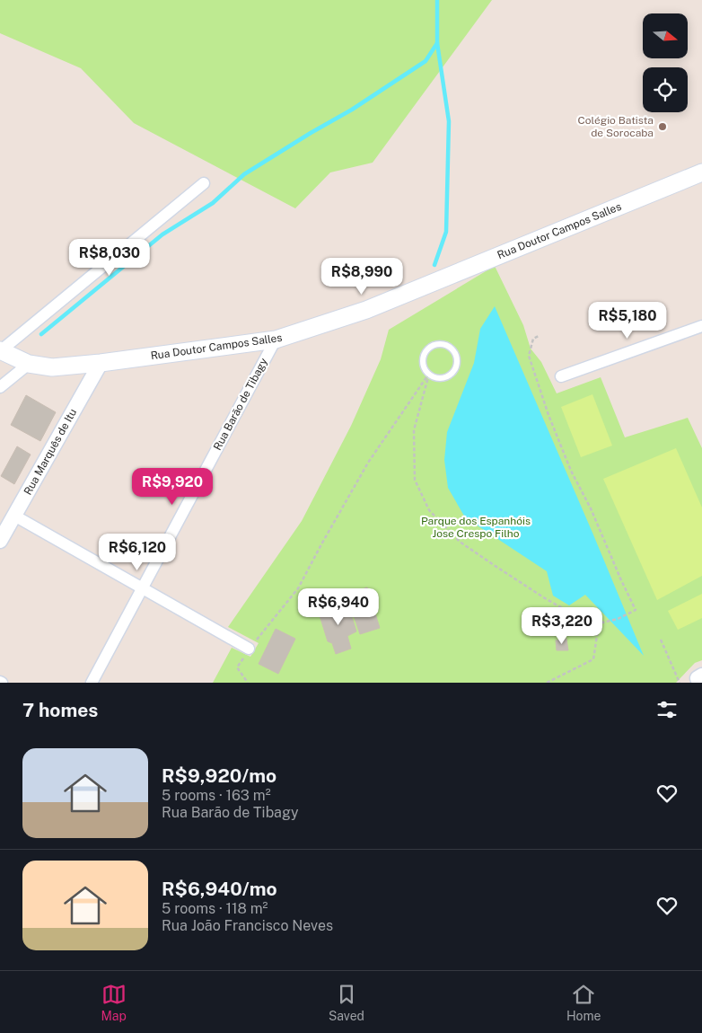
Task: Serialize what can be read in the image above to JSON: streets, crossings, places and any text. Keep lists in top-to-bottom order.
{
  "streets": {
    "main road": ["Rua Doutor Campos Salles"],
    "street": ["Rua Barão de Tibagy", "Rua Marquês de Itu"]
  },
  "crossings": [
    ["Rua Doutor Campos Salles", "Rua Barão de Tibagy"],
    ["Rua Doutor Campos Salles", "Rua Marquês de Itu"]
  ],
  "parks": ["Parque dos Espanhóis Jose Crespo Filho"],
  "places": ["Colégio Batista de Sorocaba"],
  "north": "right",
  "page": {
    "price": [
      "R$8,030",
      "R$8,990",
      "R$5,180",
      "R$9,920",
      "R$6,120",
      "R$6,940",
      "R$3,220"
    ],
    "heading": "7 homes",
    "list": [
      {
        "name": "R$9,920/mo",
        "note": "5 rooms · 163 m² · Rua Barão de Tibagy"
      },
      {
        "name": "R$6,940/mo",
        "note": "5 rooms · 118 m² · Rua João Francisco Neves"
      }
    ],
    "tabs": ["Map", "Saved", "Home"]
  }
}
